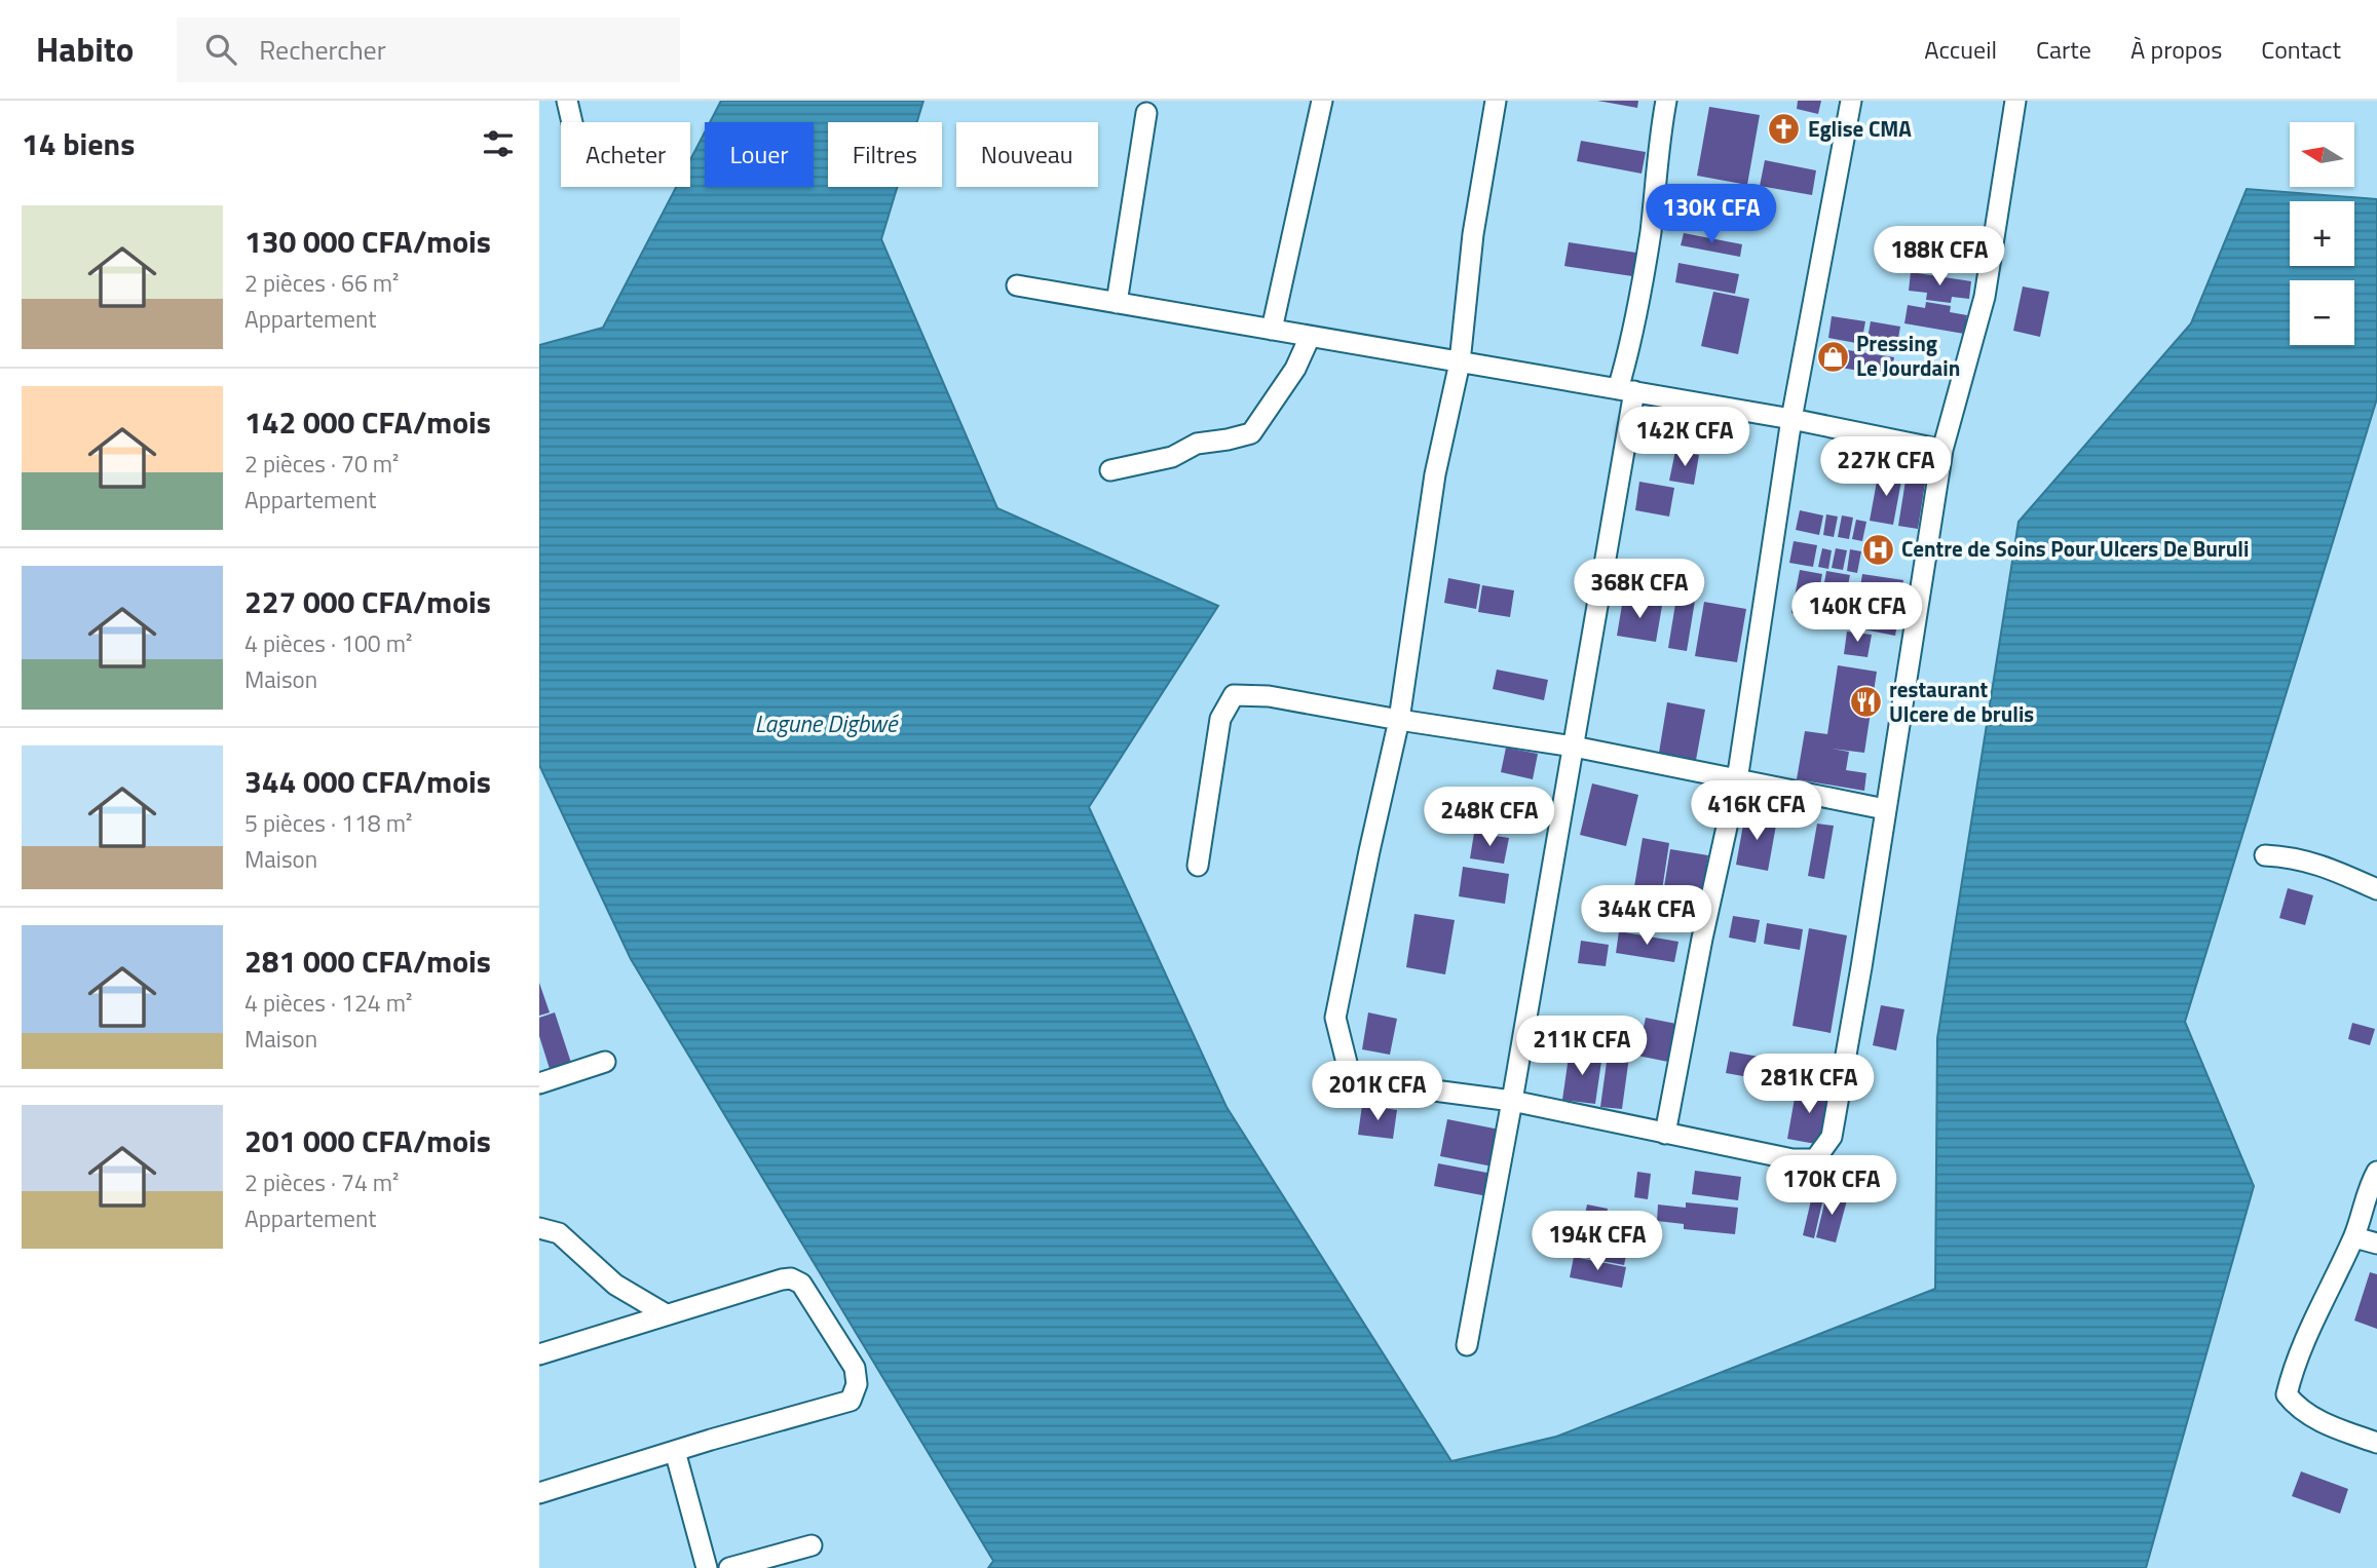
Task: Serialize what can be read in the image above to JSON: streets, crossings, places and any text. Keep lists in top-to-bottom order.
{
  "water": ["Lagune Digbwé"],
  "places": {
    "church": ["Eglise CMA"],
    "shop": ["Pressing Le Jourdain"],
    "hospital": ["Centre de Soins Pour Ulcers De Buruli"],
    "restaurant": ["restaurant Ulcere de brulis"]
  },
  "north": "left",
  "page": {
    "header": "Habito",
    "search": "Rechercher",
    "nav": [
      "Accueil",
      "Carte",
      "À propos",
      "Contact"
    ],
    "heading": "14 biens",
    "map_buttons": ["+", "−"],
    "chip": [
      "Acheter",
      "Louer",
      "Filtres",
      "Nouveau"
    ],
    "price": [
      "130K CFA",
      "188K CFA",
      "142K CFA",
      "227K CFA",
      "368K CFA",
      "140K CFA",
      "416K CFA",
      "248K CFA",
      "344K CFA",
      "211K CFA",
      "281K CFA",
      "201K CFA",
      "170K CFA",
      "194K CFA"
    ],
    "list": [
      {
        "name": "130 000 CFA/mois",
        "note": "2 pièces · 66 m² · Appartement"
      },
      {
        "name": "142 000 CFA/mois",
        "note": "2 pièces · 70 m² · Appartement"
      },
      {
        "name": "227 000 CFA/mois",
        "note": "4 pièces · 100 m² · Maison"
      },
      {
        "name": "344 000 CFA/mois",
        "note": "5 pièces · 118 m² · Maison"
      },
      {
        "name": "281 000 CFA/mois",
        "note": "4 pièces · 124 m² · Maison"
      },
      {
        "name": "201 000 CFA/mois",
        "note": "2 pièces · 74 m² · Appartement"
      }
    ]
  }
}
